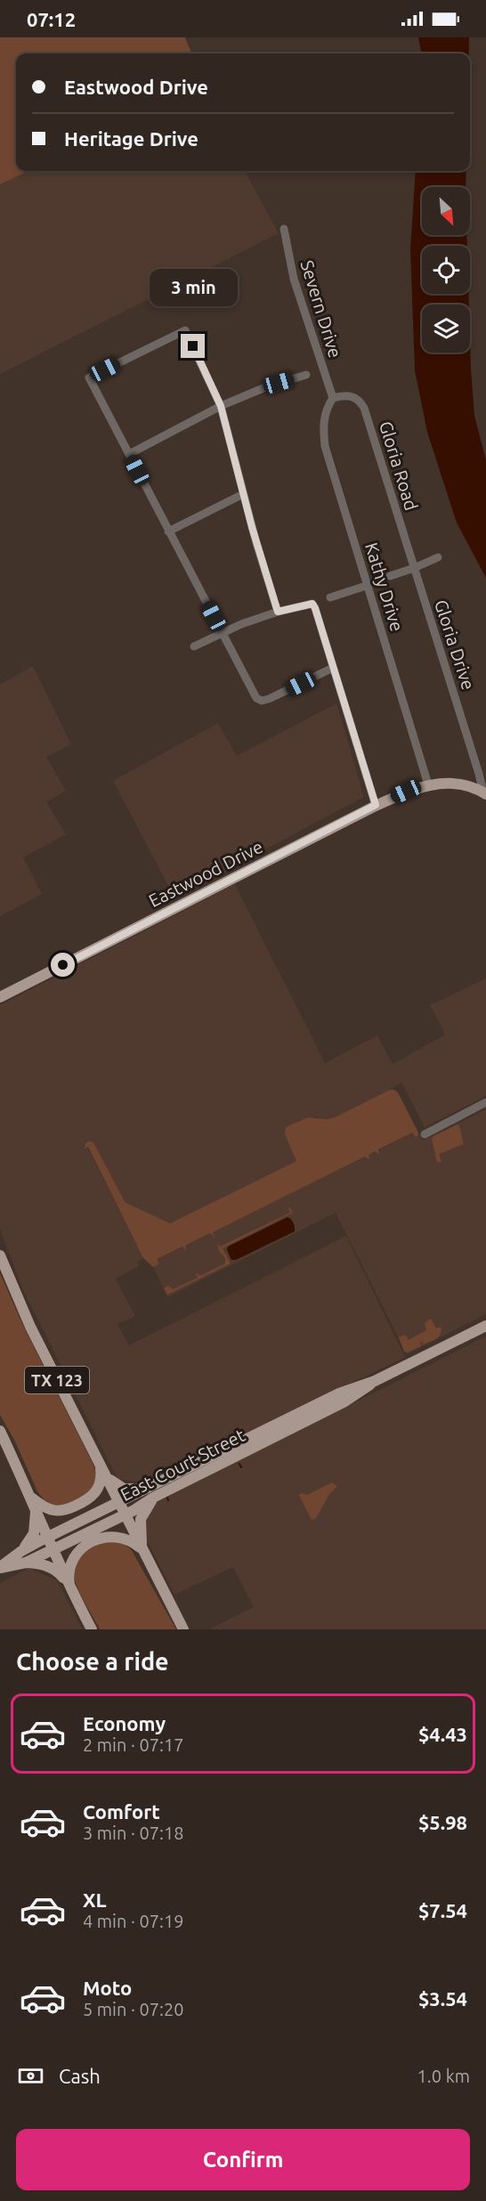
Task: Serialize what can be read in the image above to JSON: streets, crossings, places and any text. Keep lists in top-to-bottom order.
{
  "streets": {
    "main road": ["Eastwood Drive", "TX 123", "East Court Street"],
    "street": [
      "Severn Drive",
      "Gloria Road",
      "Kathy Drive",
      "Gloria Drive"
    ]
  },
  "crossings": [
    ["Severn Drive", "Gloria Road"],
    ["Severn Drive", "Kathy Drive"],
    ["Gloria Road", "Kathy Drive"],
    ["Gloria Road", "Gloria Drive"],
    ["Kathy Drive", "Eastwood Drive"],
    ["TX 123", "East Court Street"]
  ],
  "north": "bottom right",
  "page": {
    "status": "07:12",
    "banner": ["Eastwood Drive", "Heritage Drive"],
    "bubble": "3 min",
    "heading": "Choose a ride",
    "list": [
      {
        "name": "Economy",
        "note": "2 min · 07:17",
        "value": "$4.43"
      },
      {
        "name": "Comfort",
        "note": "3 min · 07:18",
        "value": "$5.98"
      },
      {
        "name": "XL",
        "note": "4 min · 07:19",
        "value": "$7.54"
      },
      {
        "name": "Moto",
        "note": "5 min · 07:20",
        "value": "$3.54"
      }
    ],
    "pay": ["Cash", "1.0 km"],
    "buttons": "Confirm"
  }
}
